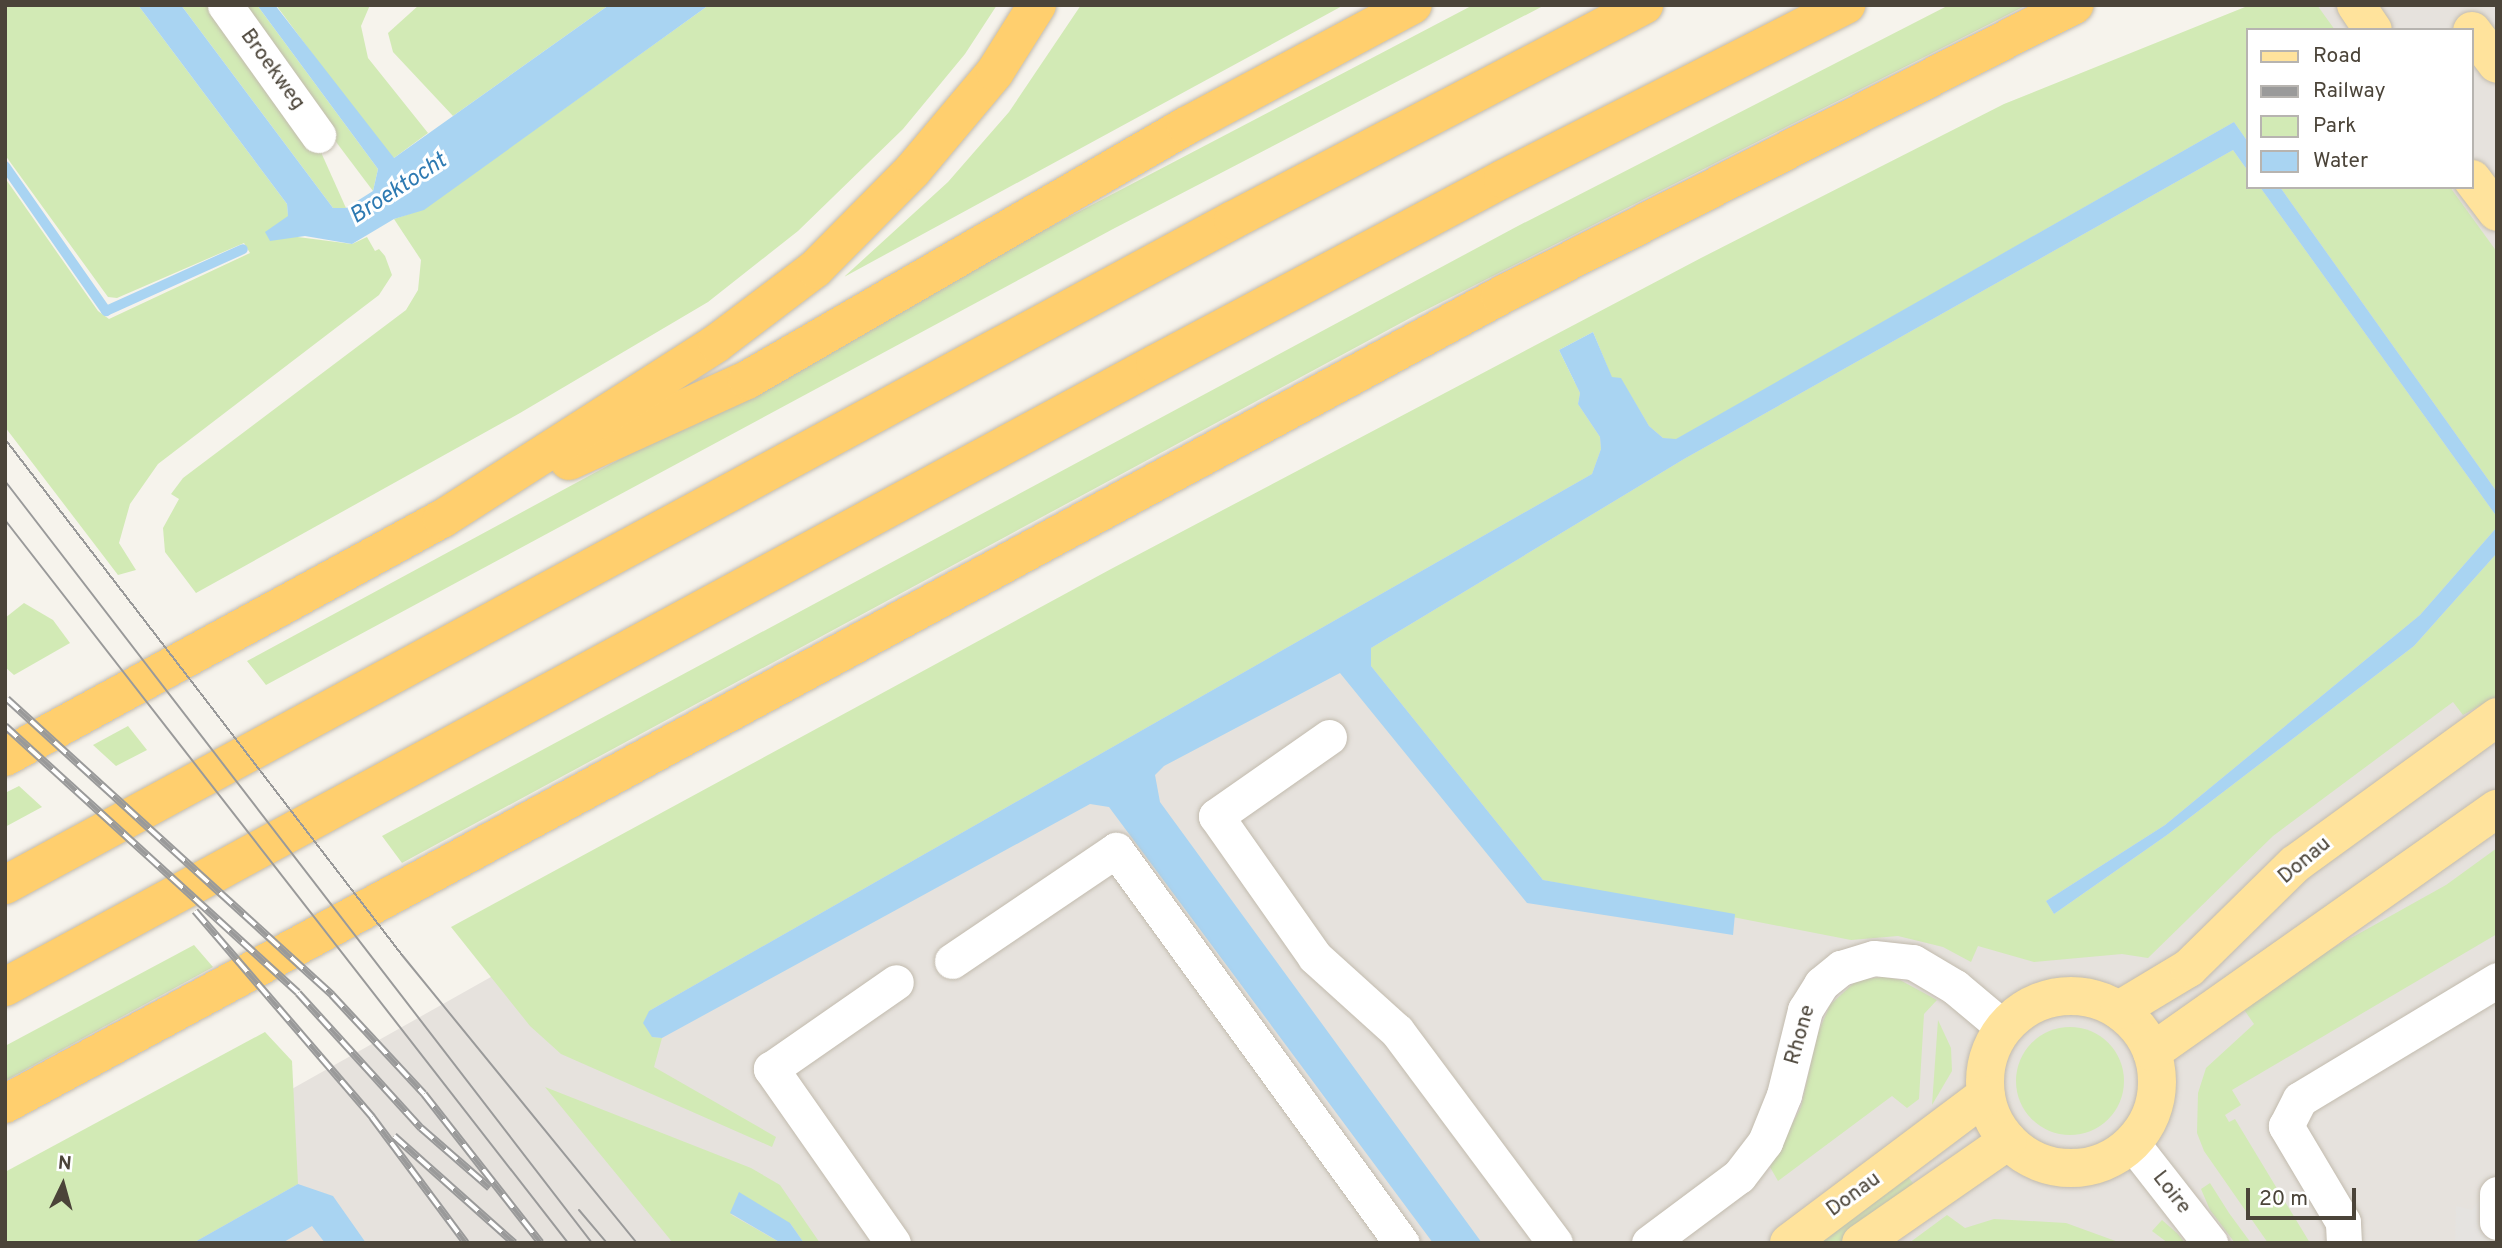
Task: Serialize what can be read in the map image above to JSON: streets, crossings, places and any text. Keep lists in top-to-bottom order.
{
  "streets": {
    "main road": ["Donau"],
    "street": ["Broekweg", "Rhone", "Loire"]
  },
  "crossings": [
    ["Donau", "Rhone"],
    ["Donau", "Loire"],
    ["Rhone", "Loire"]
  ],
  "water": ["Broektocht"],
  "legend": [
    "Road",
    "Railway",
    "Park",
    "Water"
  ],
  "scale_bar": "20 m",
  "north": "top"
}
